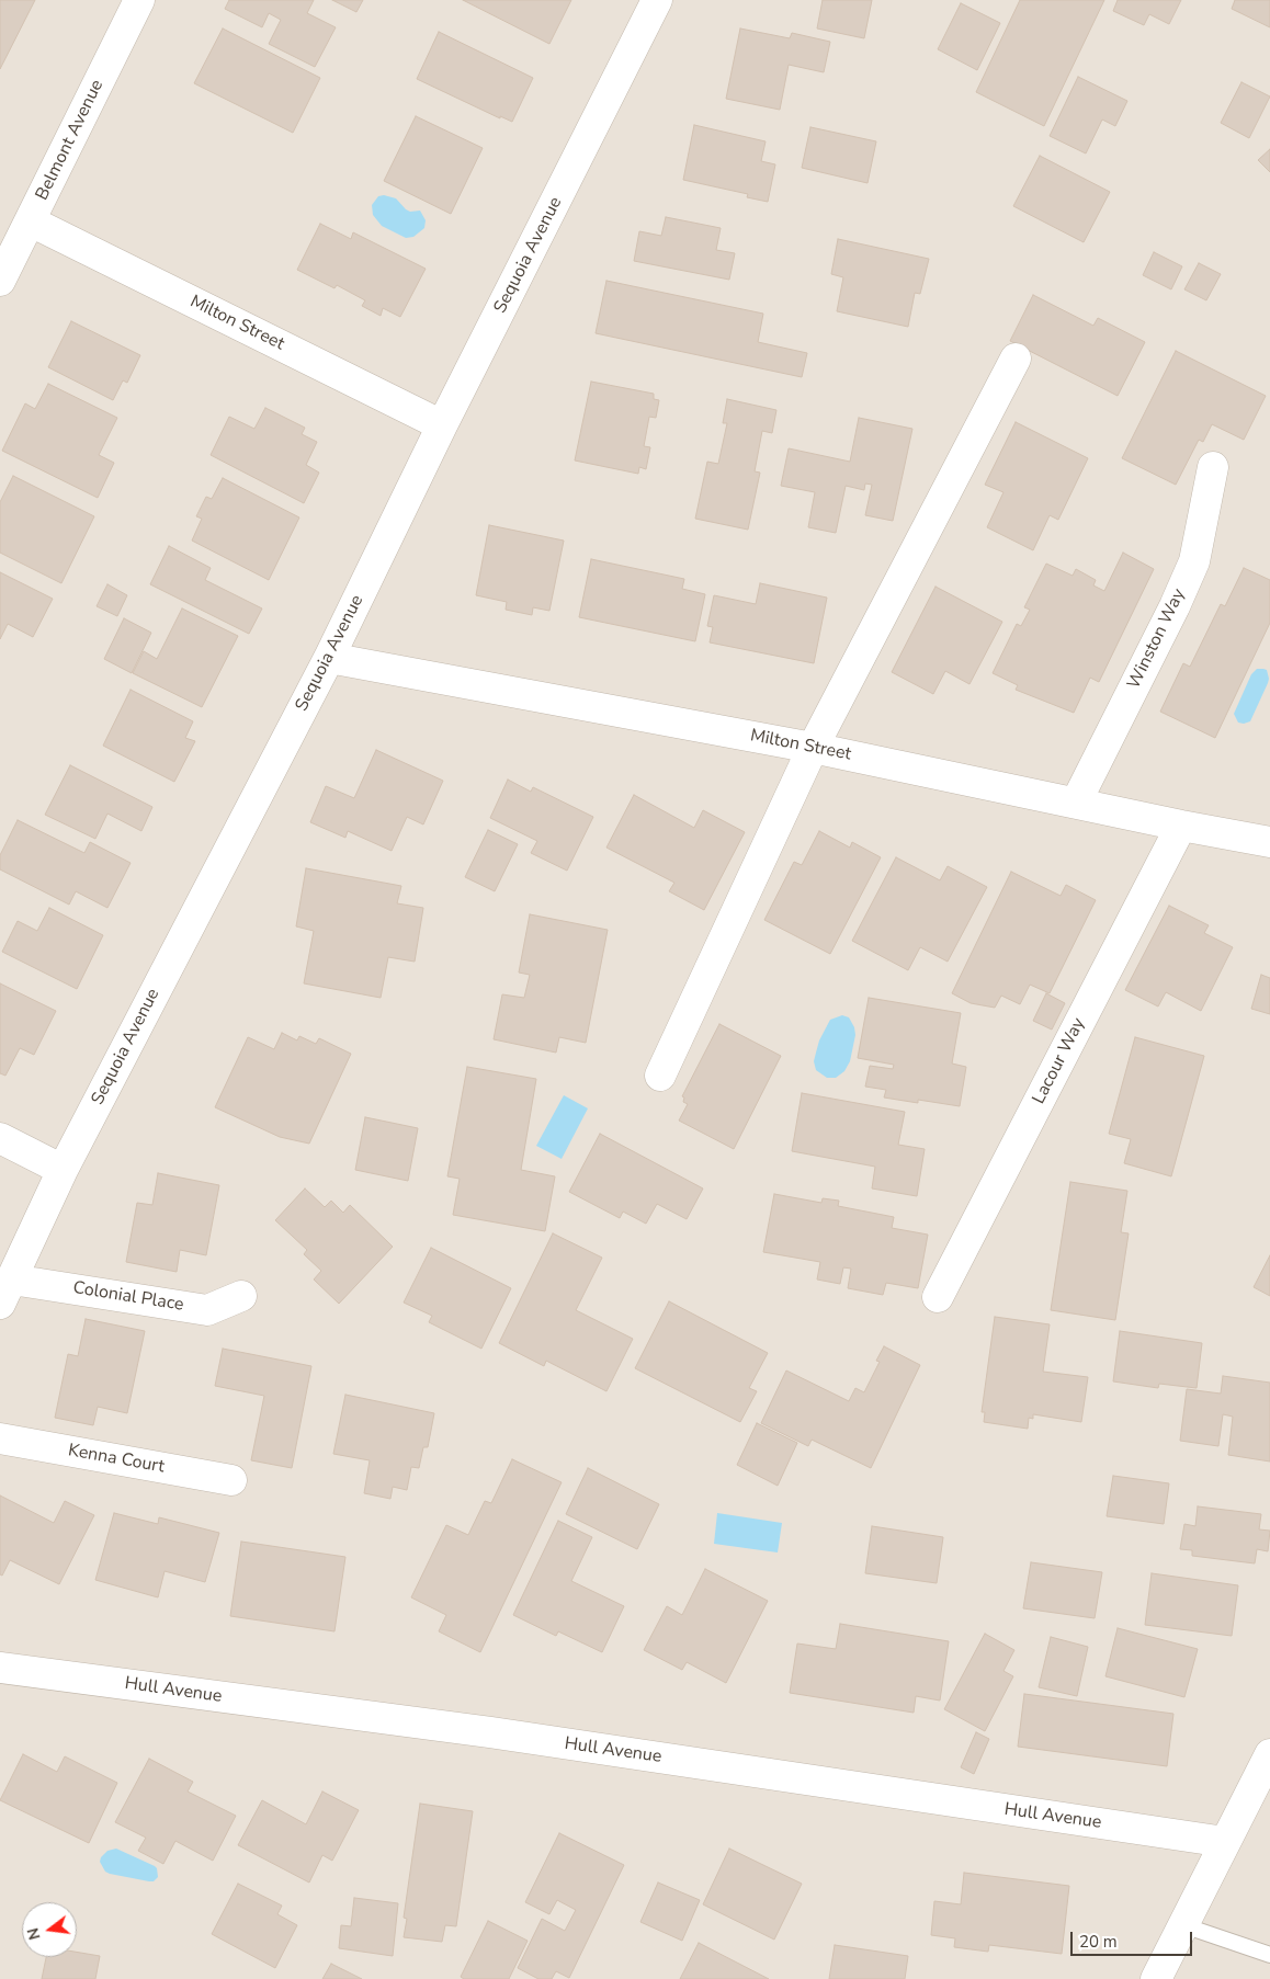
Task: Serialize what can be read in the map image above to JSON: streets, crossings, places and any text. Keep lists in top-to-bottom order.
{
  "streets": {
    "street": [
      "Belmont Avenue",
      "Sequoia Avenue",
      "Milton Street",
      "Winston Way",
      "Lacour Way",
      "Colonial Place",
      "Kenna Court",
      "Hull Avenue"
    ]
  },
  "crossings": [
    ["Belmont Avenue", "Milton Street"],
    ["Sequoia Avenue", "Milton Street"],
    ["Sequoia Avenue", "Colonial Place"],
    ["Milton Street", "Winston Way"],
    ["Milton Street", "Lacour Way"]
  ],
  "scale_bar": "20 m",
  "north": "left"
}
